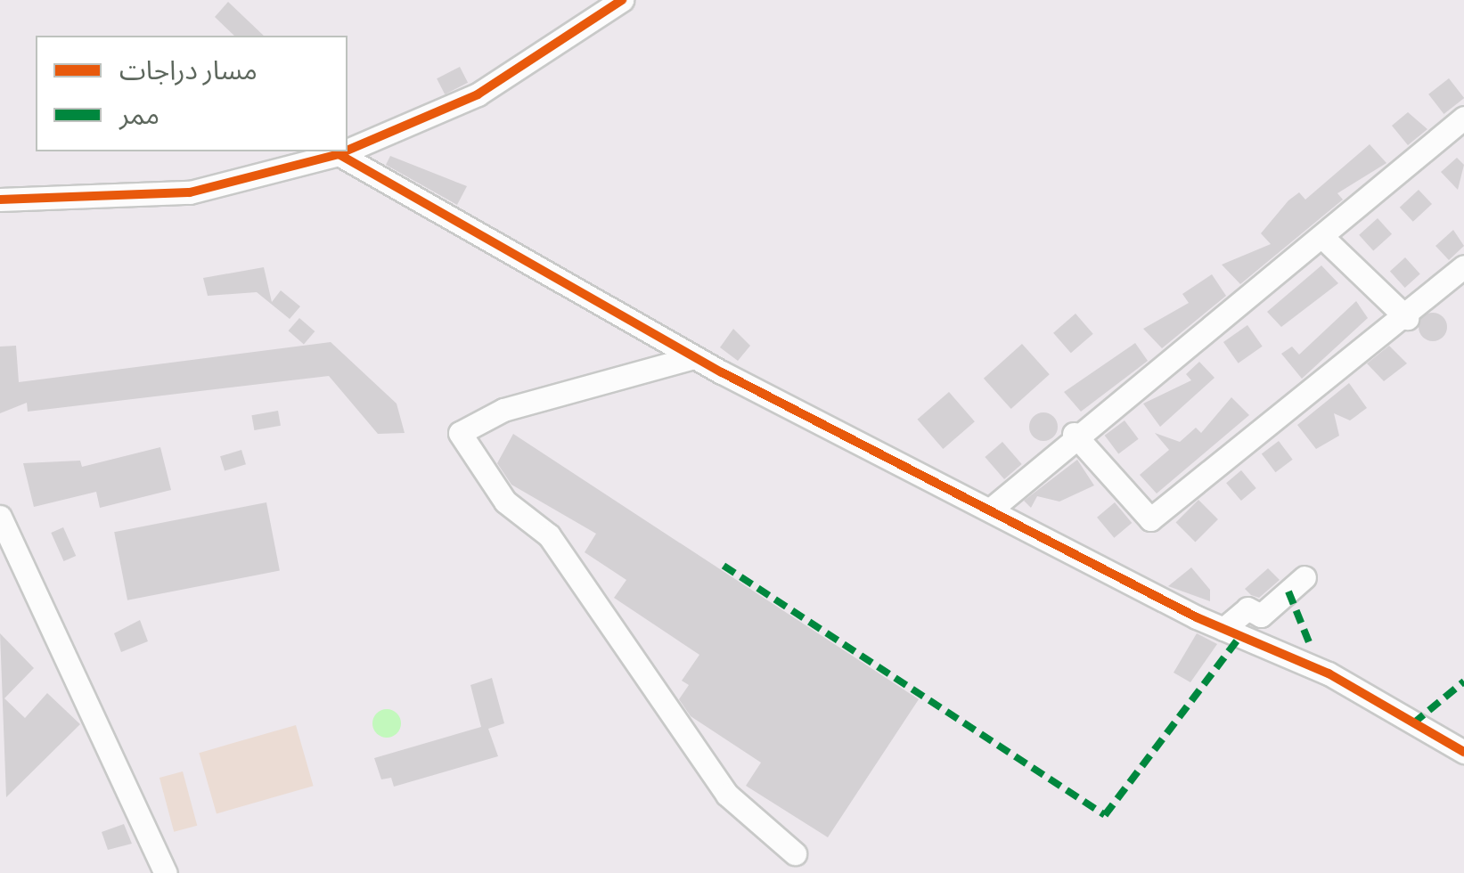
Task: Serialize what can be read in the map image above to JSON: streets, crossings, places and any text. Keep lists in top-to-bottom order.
{
  "legend": ["مسار دراجات", "ممر"]
}
